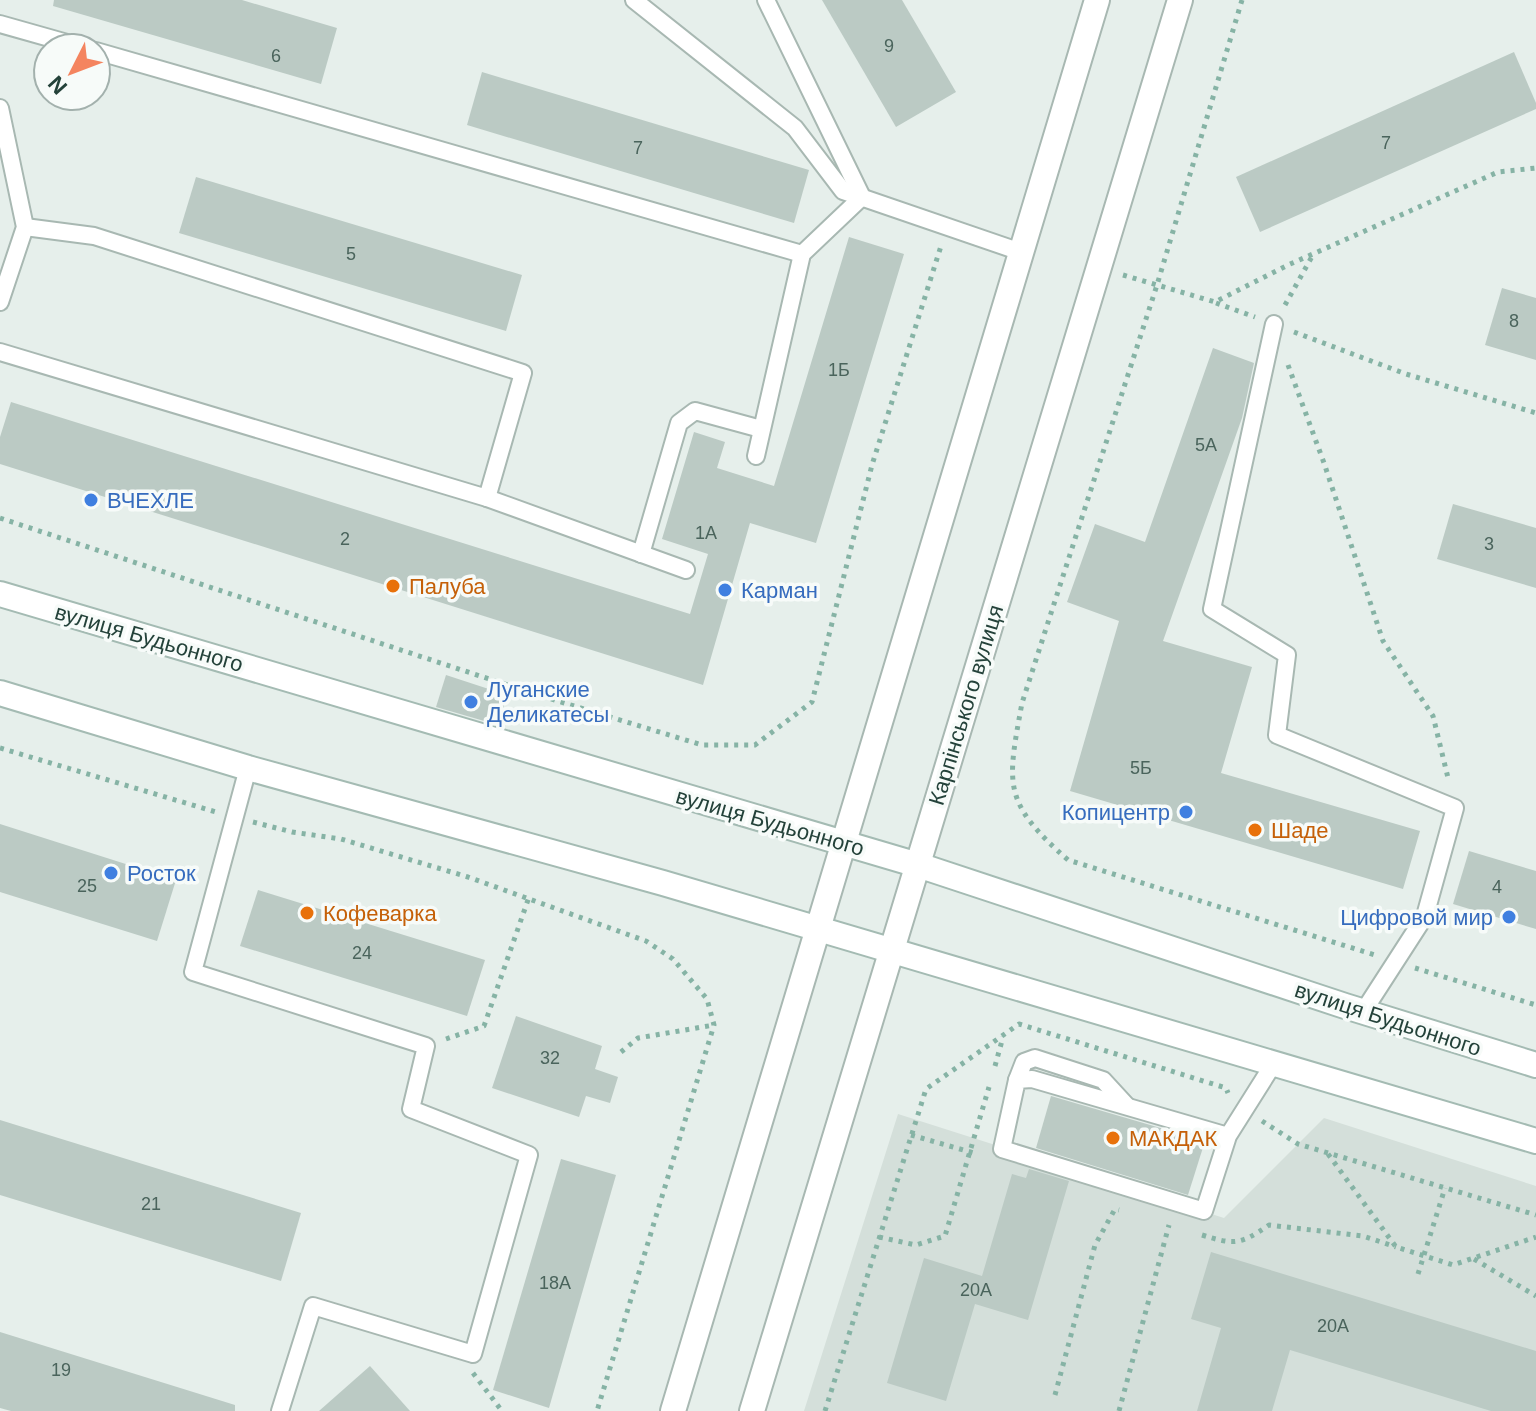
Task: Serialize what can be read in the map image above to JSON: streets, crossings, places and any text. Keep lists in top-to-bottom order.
{
  "streets": {
    "main road": ["вулиця Будьонного", "Карпінського вулиця"]
  },
  "crossings": [
    ["вулиця Будьонного", "Карпінського вулиця"]
  ],
  "places": [
    "ВЧЕХЛЕ",
    "Палуба",
    "Карман",
    "Луганские Деликатесы",
    "Копицентр",
    "Шаде",
    "Росток",
    "Кофеварка",
    "Цифровой мир",
    "МАКДАК"
  ],
  "house_numbers": [
    "9",
    "6",
    "7",
    "7",
    "5",
    "8",
    "1Б",
    "5А",
    "1А",
    "2",
    "3",
    "5Б",
    "25",
    "4",
    "24",
    "32",
    "21",
    "18А",
    "20А",
    "20А",
    "19"
  ],
  "north": "bottom left"
}
